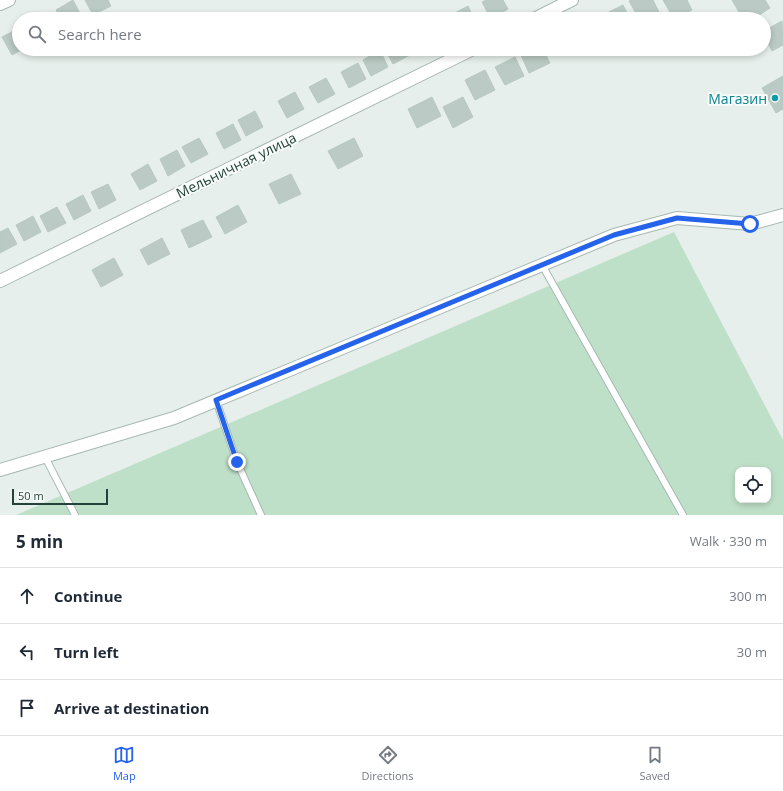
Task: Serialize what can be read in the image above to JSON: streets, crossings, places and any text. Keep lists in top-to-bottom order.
{
  "streets": {
    "street": ["Мельничная улица"]
  },
  "places": ["Магазин"],
  "scale_bar": "50 m",
  "page": {
    "search": "Search here",
    "scale": "50 m",
    "heading": ["5 min", "Walk · 330 m"],
    "list": [
      ["Continue", "300 m"],
      ["Turn left", "30 m"],
      "Arrive at destination"
    ],
    "nav": ["Map", "Directions", "Saved"]
  }
}
